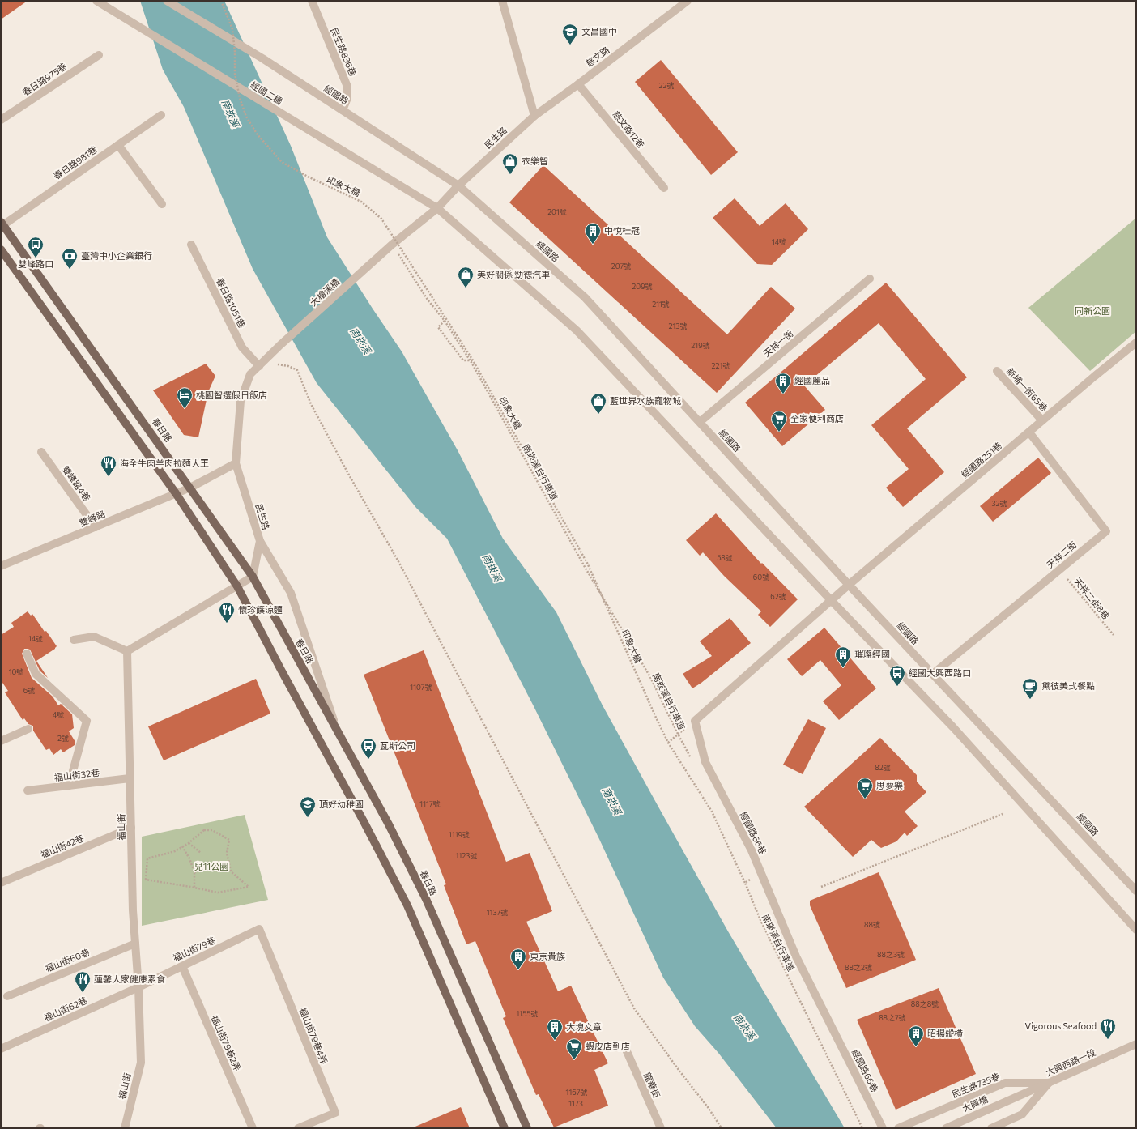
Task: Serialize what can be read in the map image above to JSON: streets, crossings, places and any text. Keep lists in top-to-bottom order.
{
  "streets": {
    "main road": ["春日路"],
    "street": [
      "民生路836巷",
      "慈文路",
      "春日路975巷",
      "經國二橋",
      "經國路",
      "慈文路12巷",
      "民生路",
      "春日路981巷",
      "大檜溪橋",
      "春日路1051巷",
      "天祥一街",
      "新埔一街65巷",
      "經國路251巷",
      "雙峰路4巷",
      "雙峰路",
      "天祥二街",
      "福山街32巷",
      "福山街",
      "經國路66巷",
      "福山街42巷",
      "福山街79巷",
      "福山街60巷",
      "福山街62巷",
      "福山街79巷4弄",
      "福山街79巷2弄",
      "大興西路一段",
      "龍華街",
      "民生路735巷",
      "大興橋"
    ],
    "path": ["印象大橋", "南崁溪自行車道", "天祥二街8巷"]
  },
  "crossings": [
    ["民生路836巷", "經國路"],
    ["慈文路", "慈文路12巷"],
    ["慈文路", "民生路"],
    ["經國二橋", "民生路"],
    ["經國路", "民生路"],
    ["經國路", "天祥一街"],
    ["經國路", "經國路251巷"],
    ["經國路", "天祥二街"],
    ["民生路", "大檜溪橋"],
    ["民生路", "春日路1051巷"],
    ["民生路", "春日路"],
    ["民生路", "南崁溪自行車道"],
    ["春日路981巷", "春日路"],
    ["印象大橋", "南崁溪自行車道"],
    ["新埔一街65巷", "經國路251巷"],
    ["春日路", "雙峰路"],
    ["經國路251巷", "天祥二街"],
    ["經國路251巷", "經國路66巷"],
    ["雙峰路4巷", "雙峰路"],
    ["天祥二街", "天祥二街8巷"],
    ["福山街32巷", "福山街"],
    ["福山街", "福山街42巷"],
    ["福山街", "福山街79巷"],
    ["福山街", "福山街60巷"],
    ["福山街", "福山街62巷"],
    ["福山街79巷", "福山街62巷"],
    ["福山街79巷", "福山街79巷4弄"],
    ["福山街79巷", "福山街79巷2弄"],
    ["大興西路一段", "民生路735巷"],
    ["大興西路一段", "大興橋"]
  ],
  "water": ["南崁溪"],
  "parks": ["同新公園", "兒11公園"],
  "places": {
    "school or university": ["文昌國中", "頂好幼稚園"],
    "shop": ["衣樂智", "美好關係 勁德汽車", "藍世界水族寵物城"],
    "building": [
      "中悅桂冠",
      "經國麗品",
      "璀璨經國",
      "東京貴族",
      "大塊文章",
      "昭揚縱橫"
    ],
    "bus stop": ["雙峰路口", "經國大興西路口", "瓦斯公司"],
    "bank": ["臺灣中小企業銀行"],
    "hotel": ["桃園智選假日飯店"],
    "supermarket": ["全家便利商店", "思夢樂", "蝦皮店到店"],
    "restaurant": [
      "海全牛肉羊肉拉麵大王",
      "懷珍饌涼麵",
      "蓮馨大家健康素食",
      "Vigorous Seafood"
    ],
    "cafe": ["黛彼美式餐點"]
  },
  "house_numbers": [
    "22號",
    "201號",
    "14號",
    "207號",
    "209號",
    "211號",
    "213號",
    "219號",
    "221號",
    "32號",
    "58號",
    "60號",
    "62號",
    "14號",
    "10號",
    "1107號",
    "6號",
    "4號",
    "2號",
    "82號",
    "1117號",
    "1119號",
    "1123號",
    "1137號",
    "88號",
    "88之3號",
    "88之2號",
    "88之8號",
    "1155號",
    "88之7號",
    "1167號",
    "1173"
  ]
}
